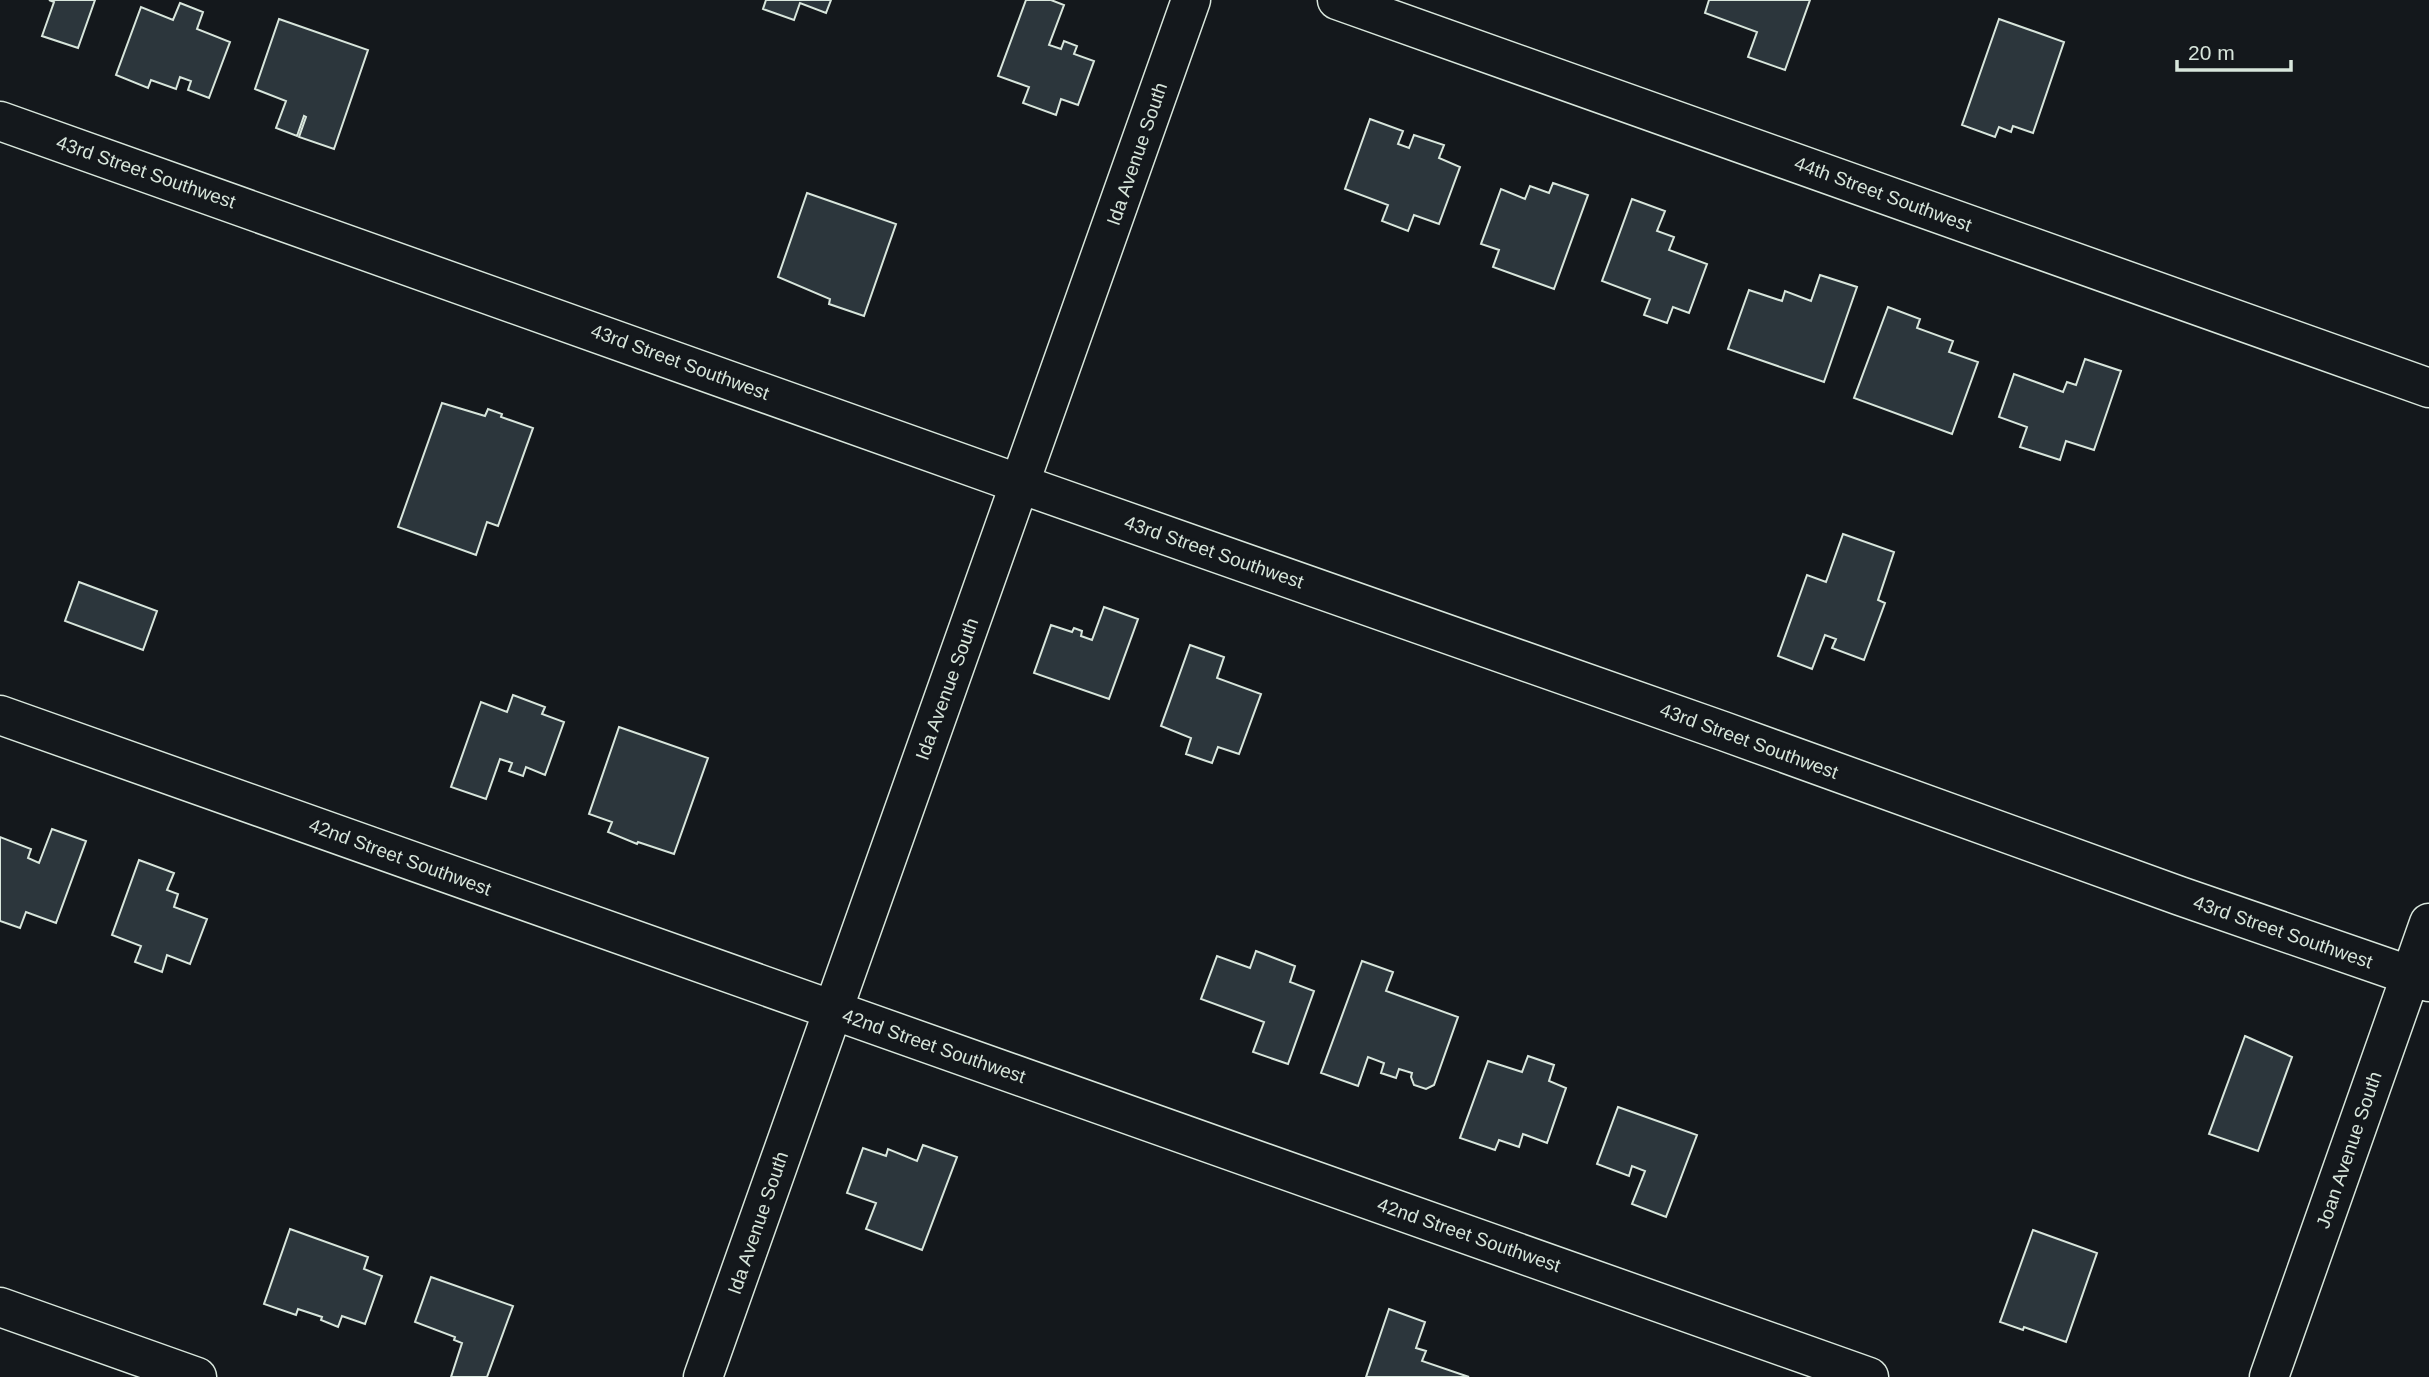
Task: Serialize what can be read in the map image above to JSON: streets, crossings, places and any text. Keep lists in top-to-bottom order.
{
  "streets": {
    "street": [
      "Ida Avenue South",
      "43rd Street Southwest",
      "44th Street Southwest",
      "42nd Street Southwest",
      "Joan Avenue South"
    ]
  },
  "crossings": [
    ["Ida Avenue South", "43rd Street Southwest"],
    ["Ida Avenue South", "42nd Street Southwest"],
    ["43rd Street Southwest", "Joan Avenue South"]
  ],
  "scale_bar": "20 m"
}
